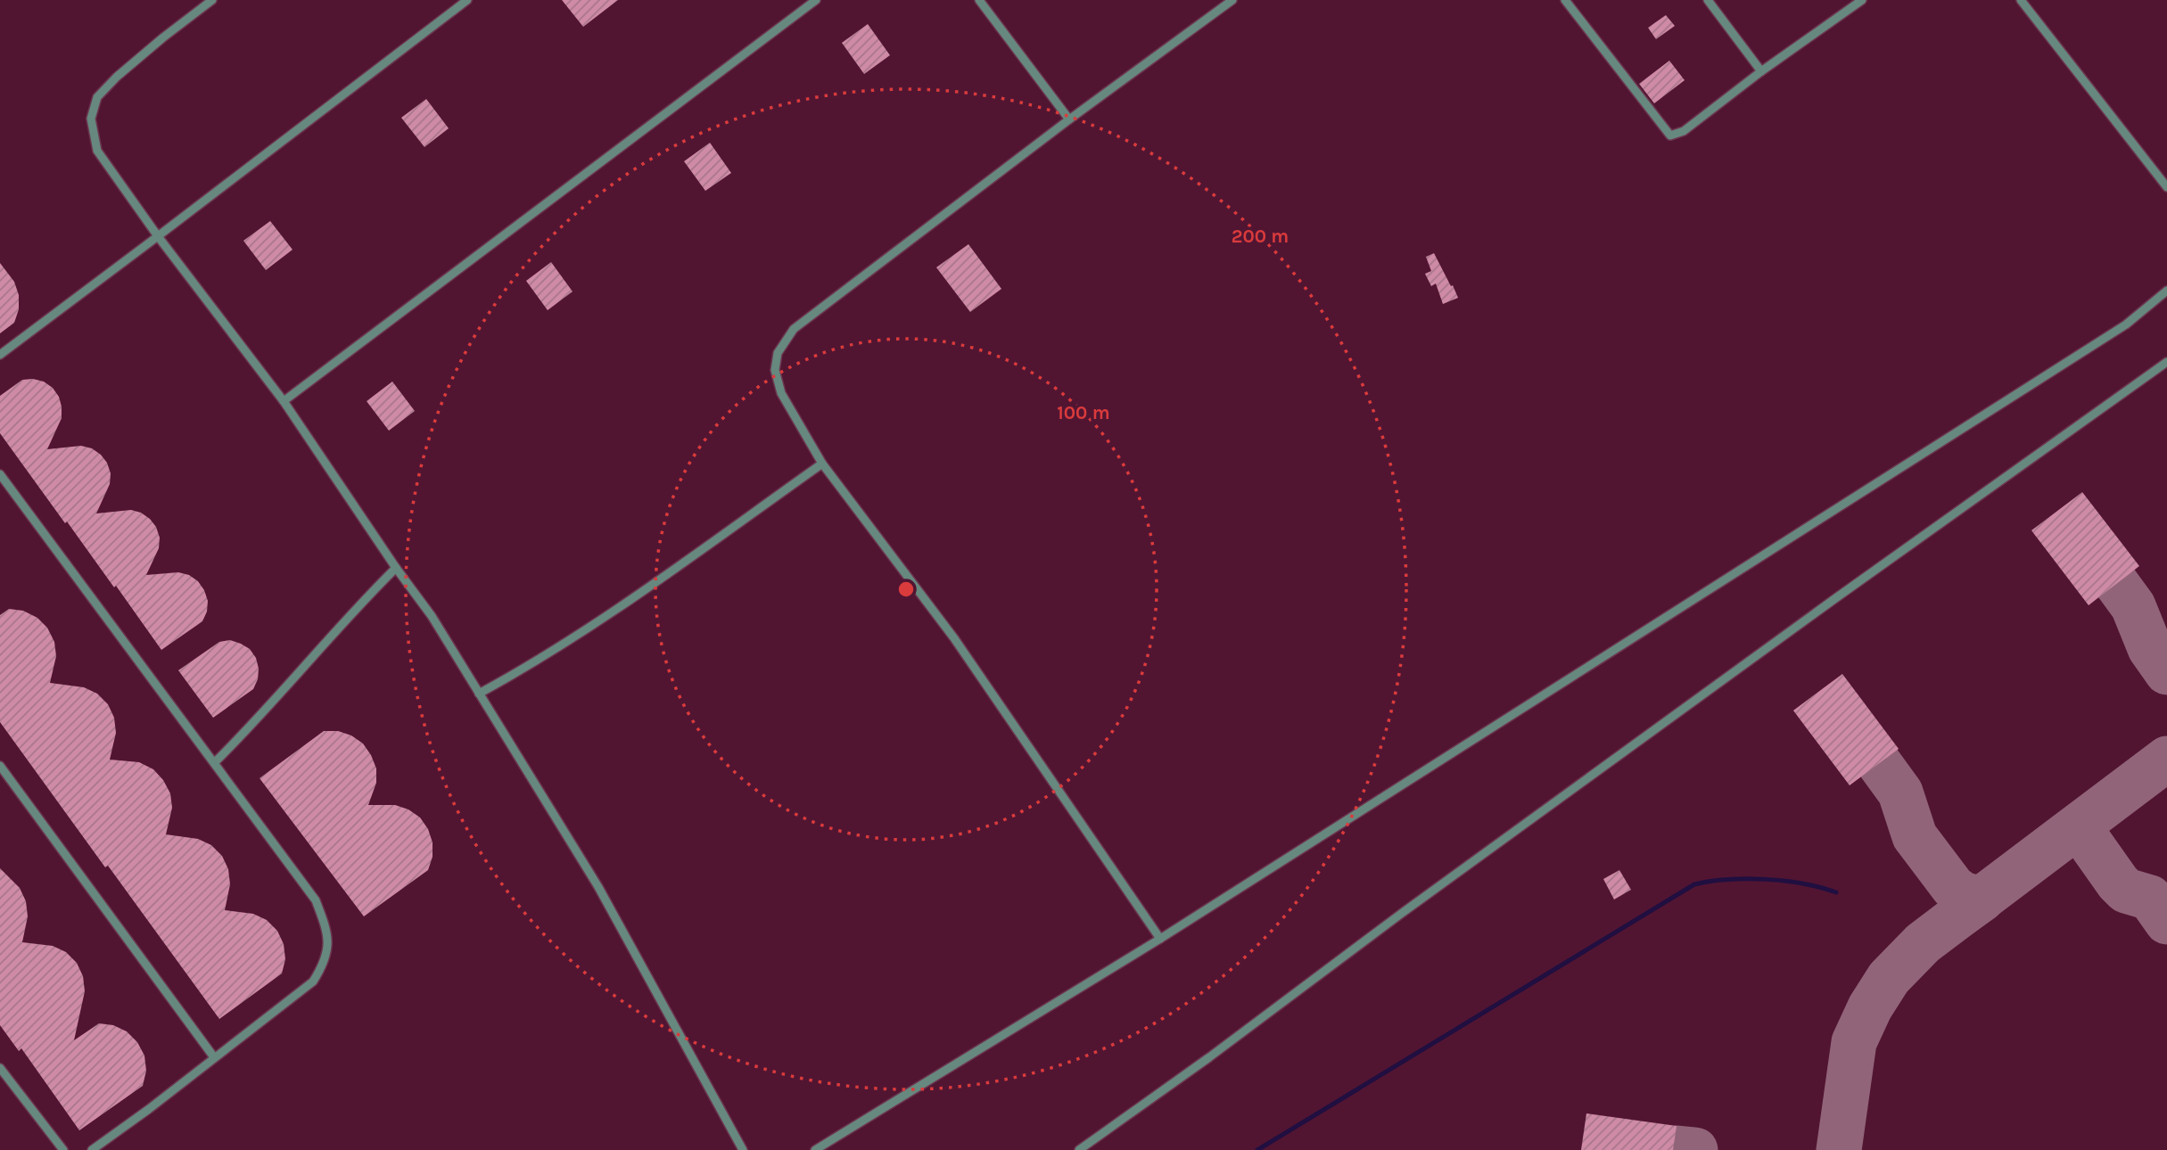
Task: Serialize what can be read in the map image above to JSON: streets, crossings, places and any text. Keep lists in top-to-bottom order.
{
  "rings": ["200 m", "100 m"]
}
